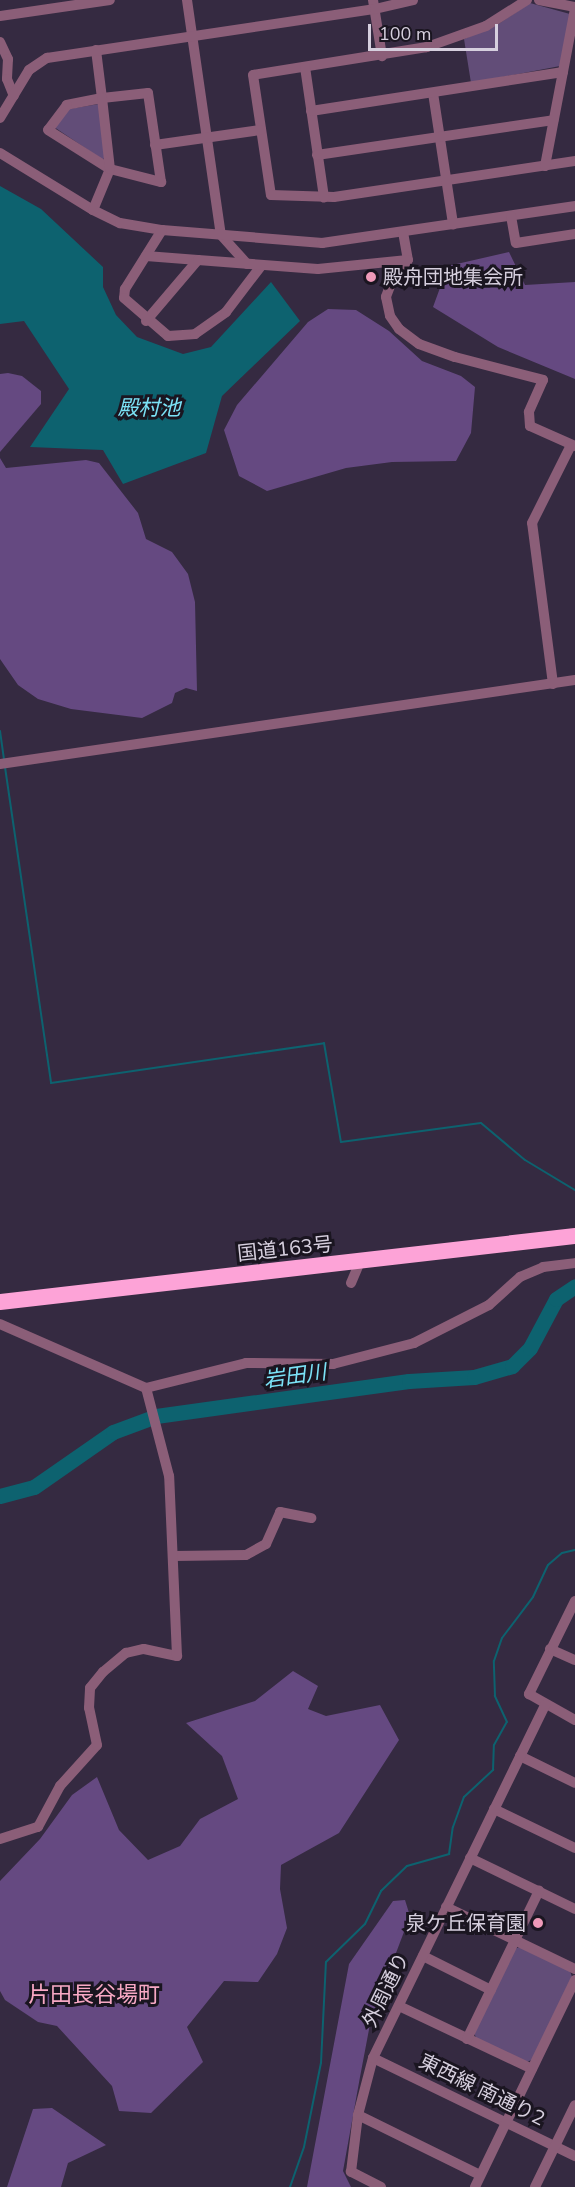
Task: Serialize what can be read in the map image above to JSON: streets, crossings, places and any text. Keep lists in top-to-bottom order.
{
  "streets": {
    "highway": ["国道163号"],
    "street": ["外周通り", "東西線 南通り2"]
  },
  "crossings": [
    ["外周通り", "東西線 南通り2"]
  ],
  "districts": ["片田長谷場町"],
  "water": ["殿村池", "岩田川"],
  "places": ["殿舟団地集会所", "泉ケ丘保育園"],
  "scale_bar": "100 m"
}
